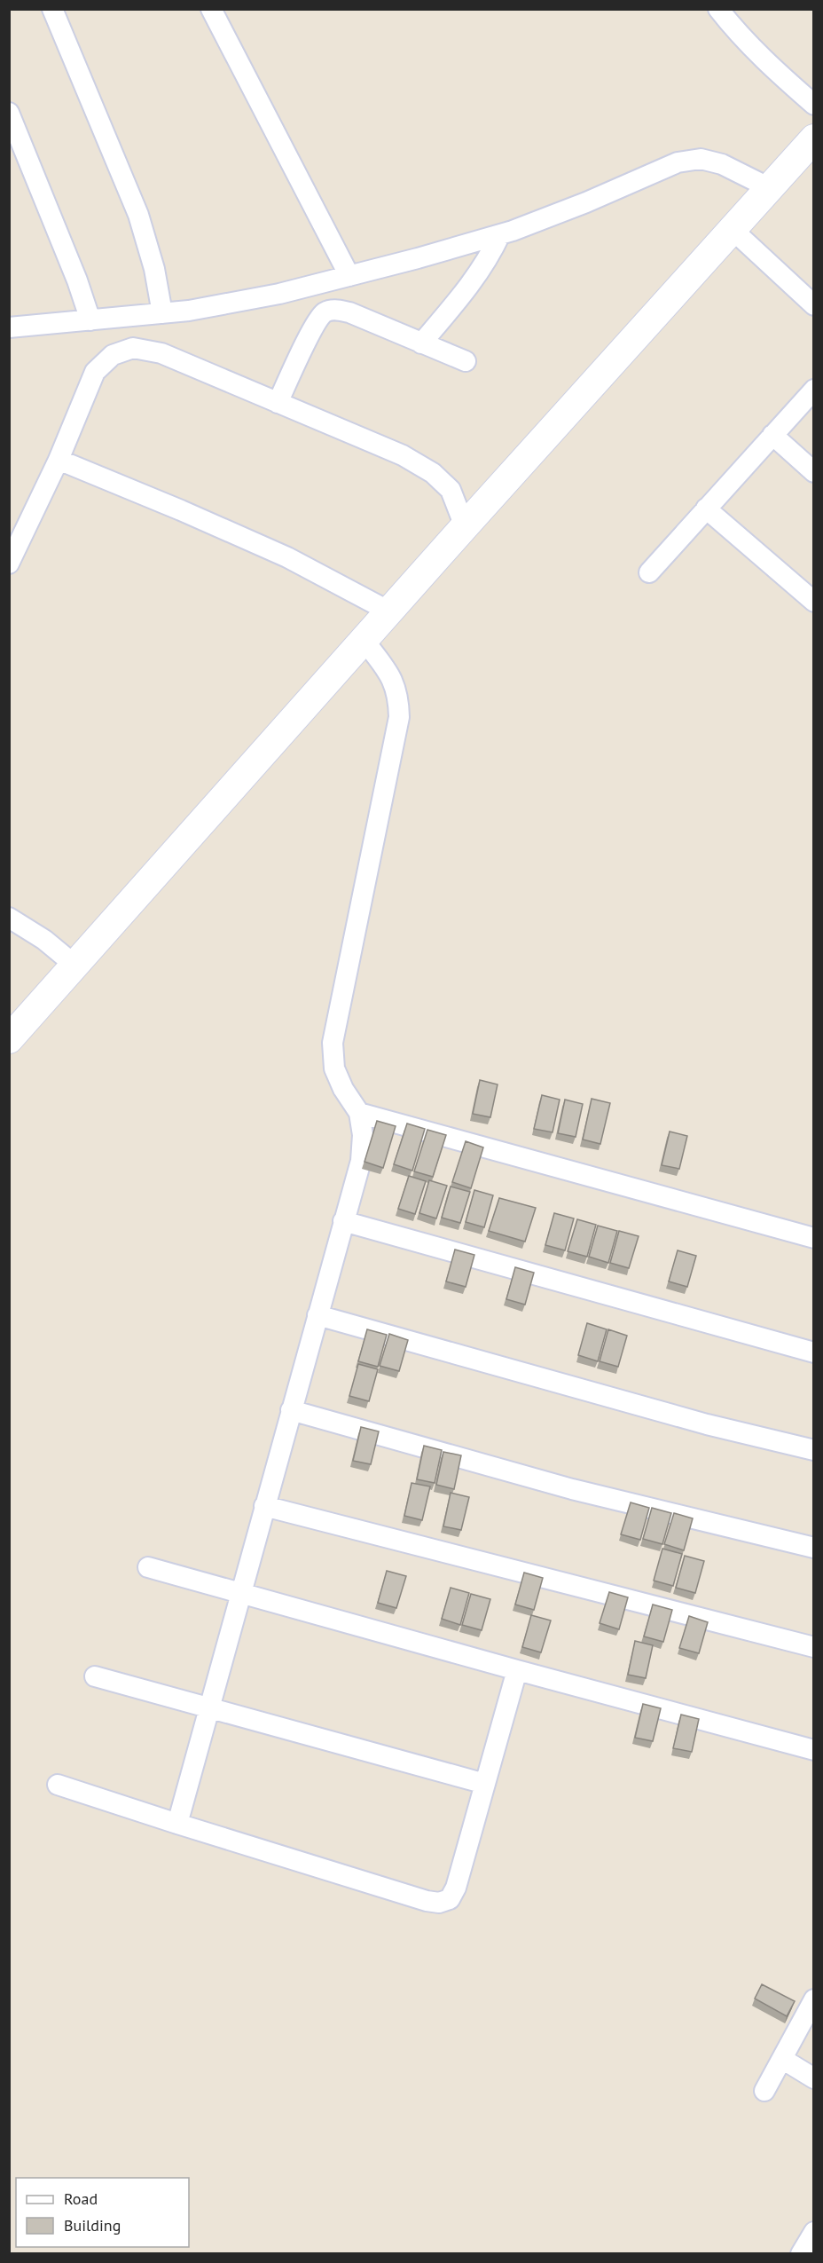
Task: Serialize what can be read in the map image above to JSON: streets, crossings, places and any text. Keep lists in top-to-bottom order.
{
  "legend": ["Road", "Building"]
}
